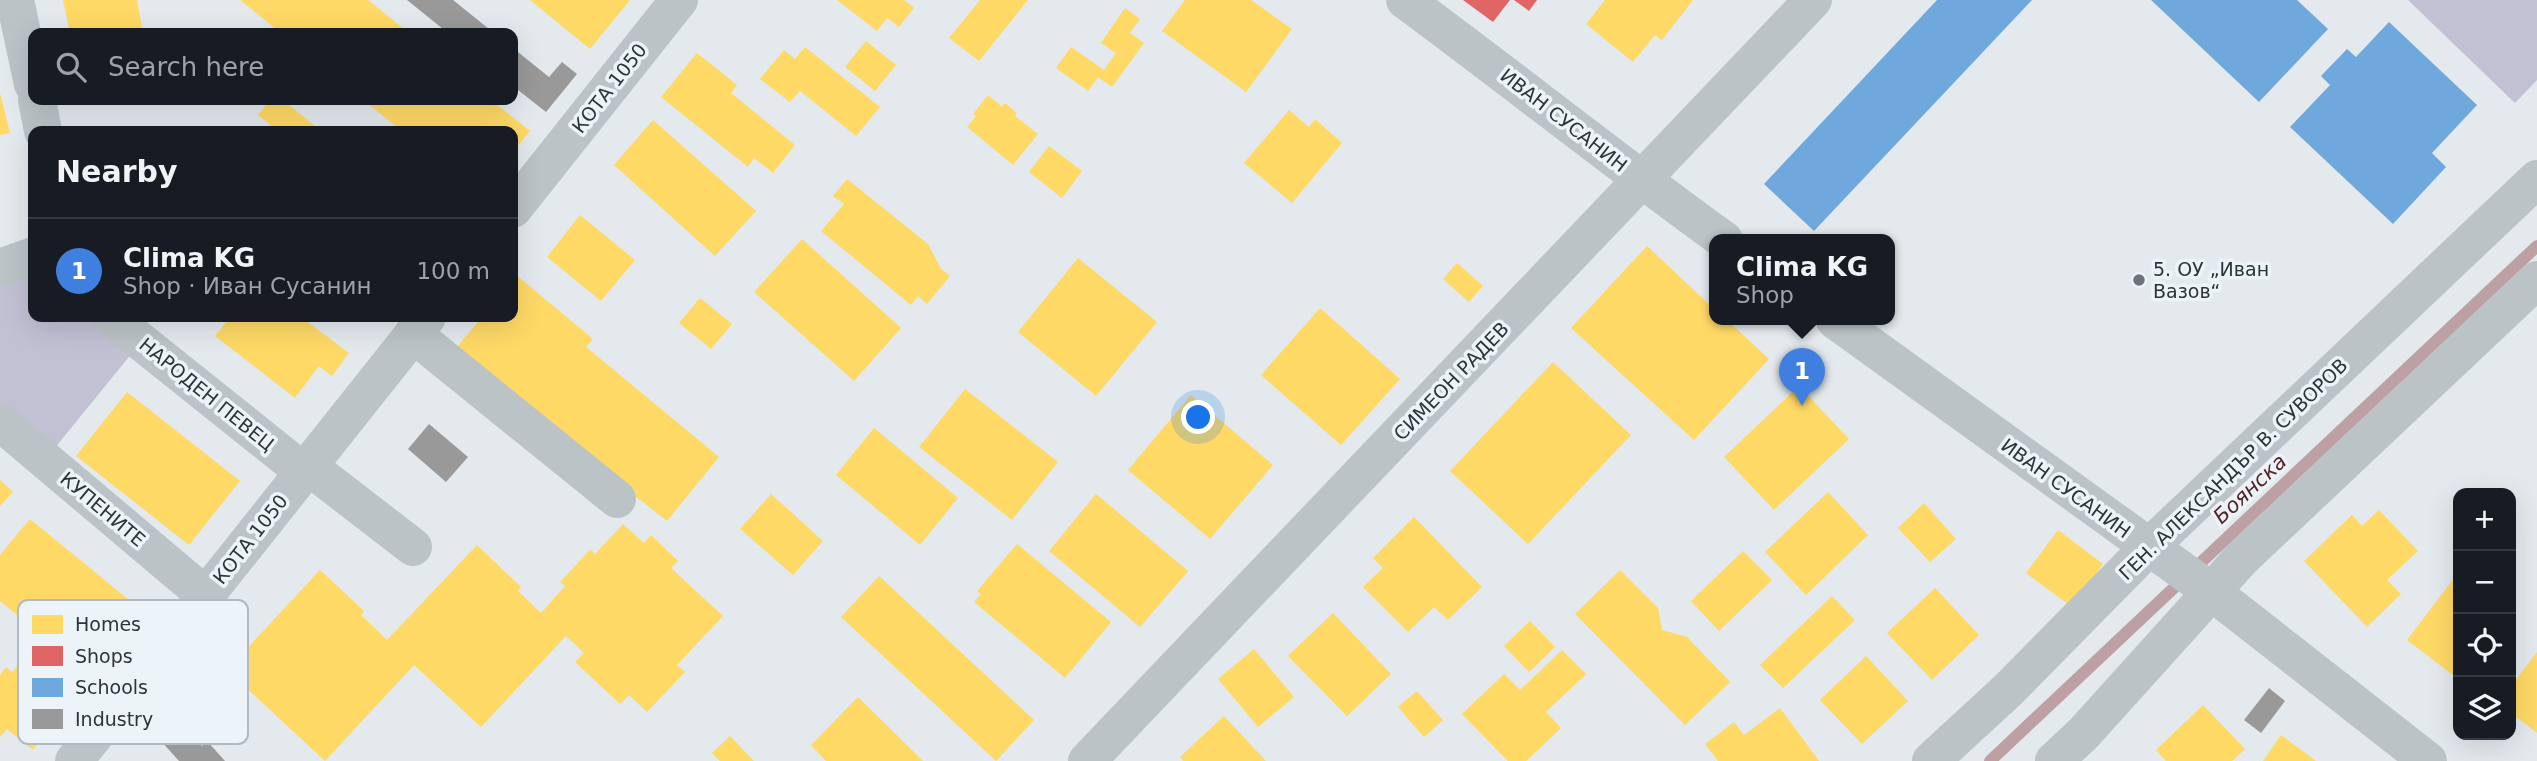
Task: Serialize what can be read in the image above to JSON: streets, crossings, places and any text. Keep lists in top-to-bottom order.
{
  "streets": {
    "street": [
      "КОТА 1050",
      "ИВАН СУСАНИН",
      "СИМЕОН РАДЕВ",
      "НАРОДЕН ПЕВЕЦ",
      "ГЕН. АЛЕКСАНДЪР В. СУВОРОВ",
      "КУПЕНИТЕ"
    ]
  },
  "crossings": [
    ["КОТА 1050", "НАРОДЕН ПЕВЕЦ"],
    ["КОТА 1050", "КУПЕНИТЕ"],
    ["ИВАН СУСАНИН", "СИМЕОН РАДЕВ"],
    ["ИВАН СУСАНИН", "ГЕН. АЛЕКСАНДЪР В. СУВОРОВ"]
  ],
  "water": ["Боянска"],
  "places": ["5. ОУ „Иван Вазов“"],
  "legend": [
    "Homes",
    "Shops",
    "Schools",
    "Industry"
  ],
  "page": {
    "search": "Search here",
    "heading": "Nearby",
    "list": [
      {
        "mark": "1",
        "name": "Clima KG",
        "note": "Shop · Иван Сусанин",
        "value": "100 m"
      }
    ],
    "popup": ["Clima KG", "Shop"],
    "pins": "1",
    "map_buttons": ["+", "−"]
  }
}
